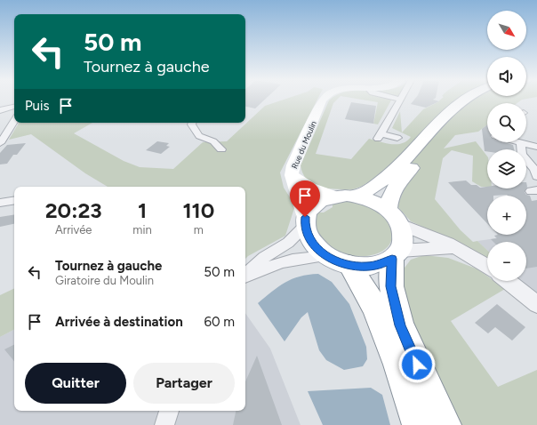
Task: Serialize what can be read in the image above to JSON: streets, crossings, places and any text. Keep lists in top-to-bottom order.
{
  "streets": {
    "main road": ["Rue du Moulin"]
  },
  "north": "bottom right",
  "page": {
    "map_buttons": ["+", "−"],
    "turn": ["50 m", "Tournez à gauche"],
    "then": "Puis",
    "eta": [
      "20:23",
      "Arrivée",
      "1",
      "min",
      "110",
      "m"
    ],
    "list": [
      {
        "name": "Tournez à gauche",
        "note": "Giratoire du Moulin",
        "value": "50 m"
      },
      {
        "name": "Arrivée à destination",
        "value": "60 m"
      }
    ],
    "buttons": ["Quitter", "Partager"]
  }
}
